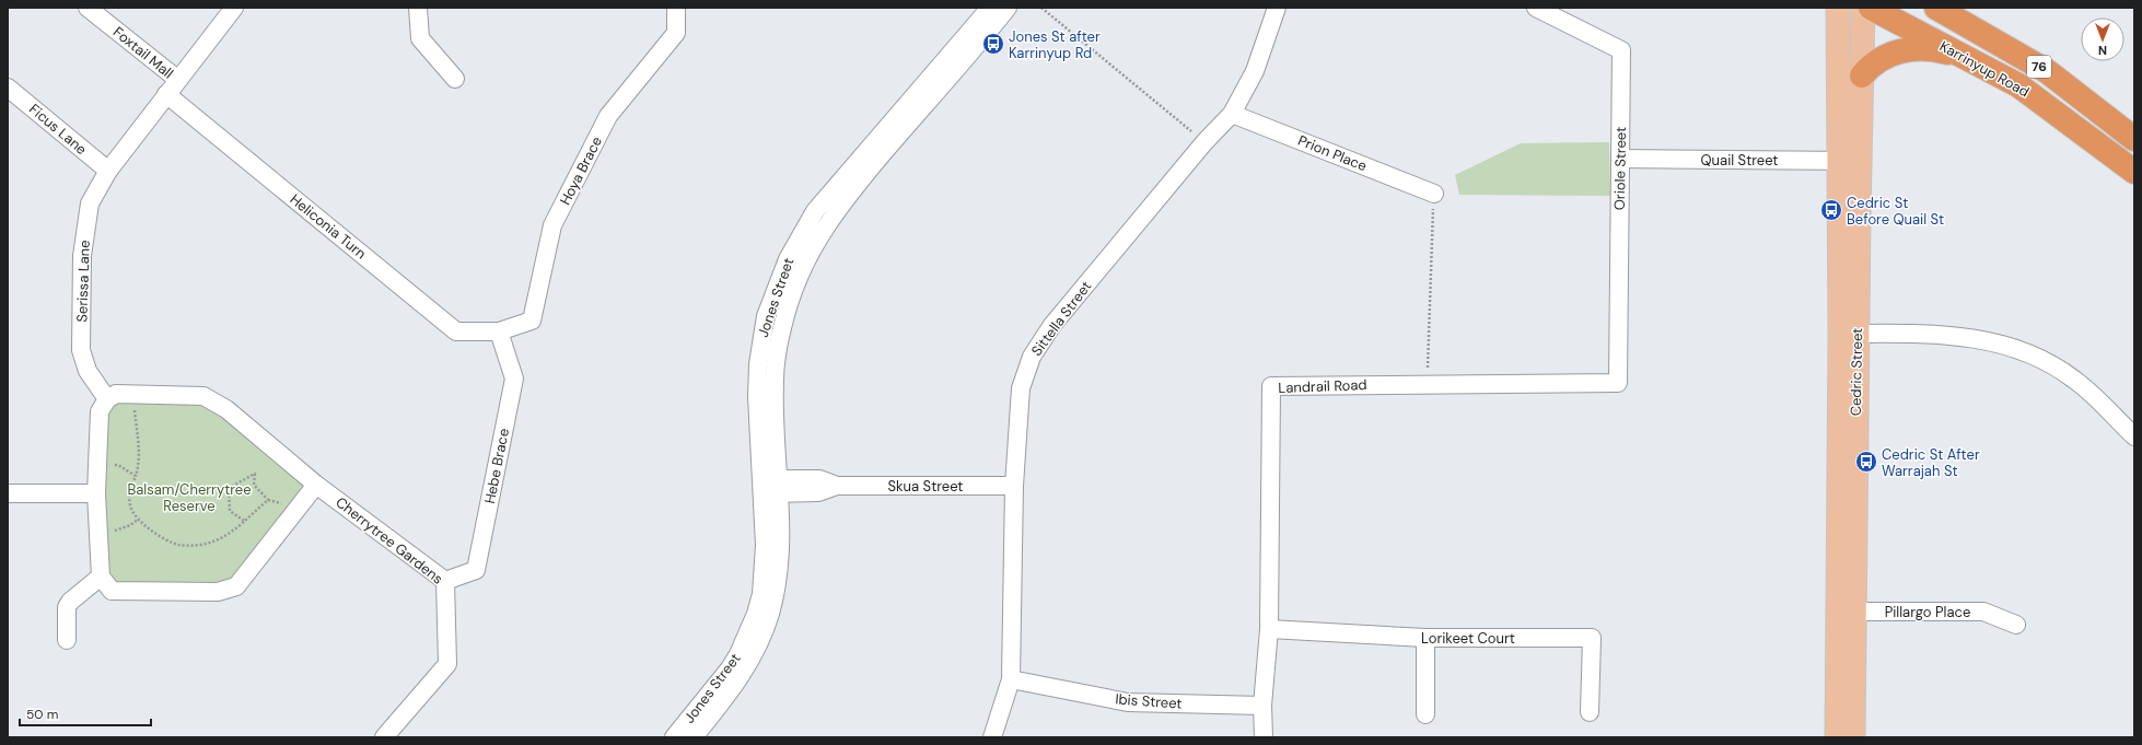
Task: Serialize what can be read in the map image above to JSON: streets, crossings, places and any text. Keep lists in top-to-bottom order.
{
  "streets": {
    "highway": ["76", "Karrinyup Road"],
    "main road": ["Cedric Street"],
    "street": [
      "Foxtail Mall",
      "Ficus Lane",
      "Prion Place",
      "Quail Street",
      "Oriole Street",
      "Hoya Brace",
      "Heliconia Turn",
      "Serissa Lane",
      "Jones Street",
      "Sittella Street",
      "Landrail Road",
      "Hebe Brace",
      "Skua Street",
      "Cherrytree Gardens",
      "Pillargo Place",
      "Lorikeet Court",
      "Ibis Street"
    ]
  },
  "crossings": [
    ["Foxtail Mall", "Serissa Lane"],
    ["Ficus Lane", "Serissa Lane"],
    ["Prion Place", "Sittella Street"],
    ["Quail Street", "Oriole Street"],
    ["Quail Street", "Cedric Street"],
    ["Oriole Street", "Landrail Road"],
    ["Hoya Brace", "Heliconia Turn"],
    ["Hoya Brace", "Hebe Brace"],
    ["Heliconia Turn", "Serissa Lane"],
    ["Heliconia Turn", "Hebe Brace"],
    ["Serissa Lane", "Cherrytree Gardens"],
    ["Jones Street", "Skua Street"],
    ["Sittella Street", "Skua Street"],
    ["Sittella Street", "Ibis Street"],
    ["Cedric Street", "Pillargo Place"],
    ["Landrail Road", "Lorikeet Court"],
    ["Landrail Road", "Ibis Street"],
    ["Hebe Brace", "Cherrytree Gardens"]
  ],
  "parks": ["Balsam/Cherrytree Reserve"],
  "places": {
    "bus stop": ["Jones St after Karrinyup Rd", "Cedric St Before Quail St", "Cedric St After Warrajah St"]
  },
  "scale_bar": "50 m",
  "north": "bottom"
}
